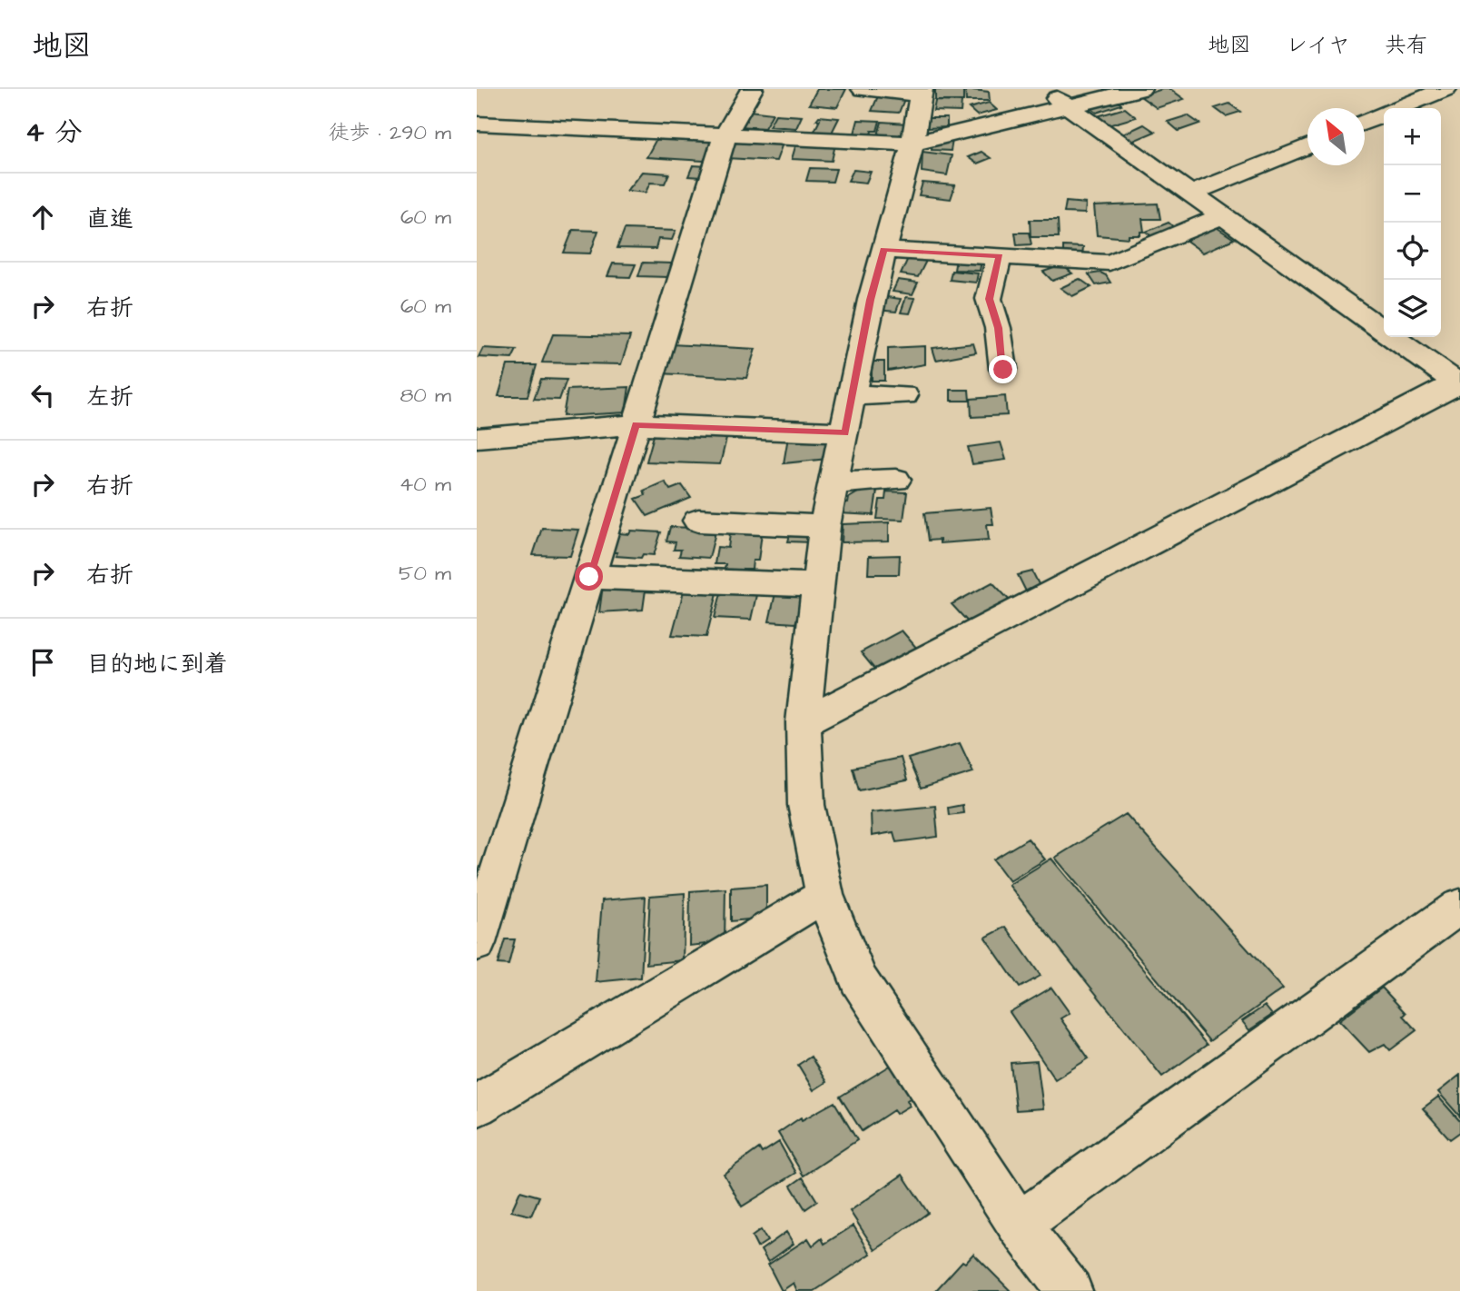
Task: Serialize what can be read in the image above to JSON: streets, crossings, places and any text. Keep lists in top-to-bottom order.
{
  "north": "top left",
  "page": {
    "header": "地図",
    "nav": ["地図", "レイヤ", "共有"],
    "heading": ["4 分", "徒歩 · 290 m"],
    "map_buttons": ["+", "−"],
    "list": [
      ["直進", "60 m"],
      ["右折", "60 m"],
      ["左折", "80 m"],
      ["右折", "40 m"],
      ["右折", "50 m"],
      "目的地に到着"
    ]
  }
}
